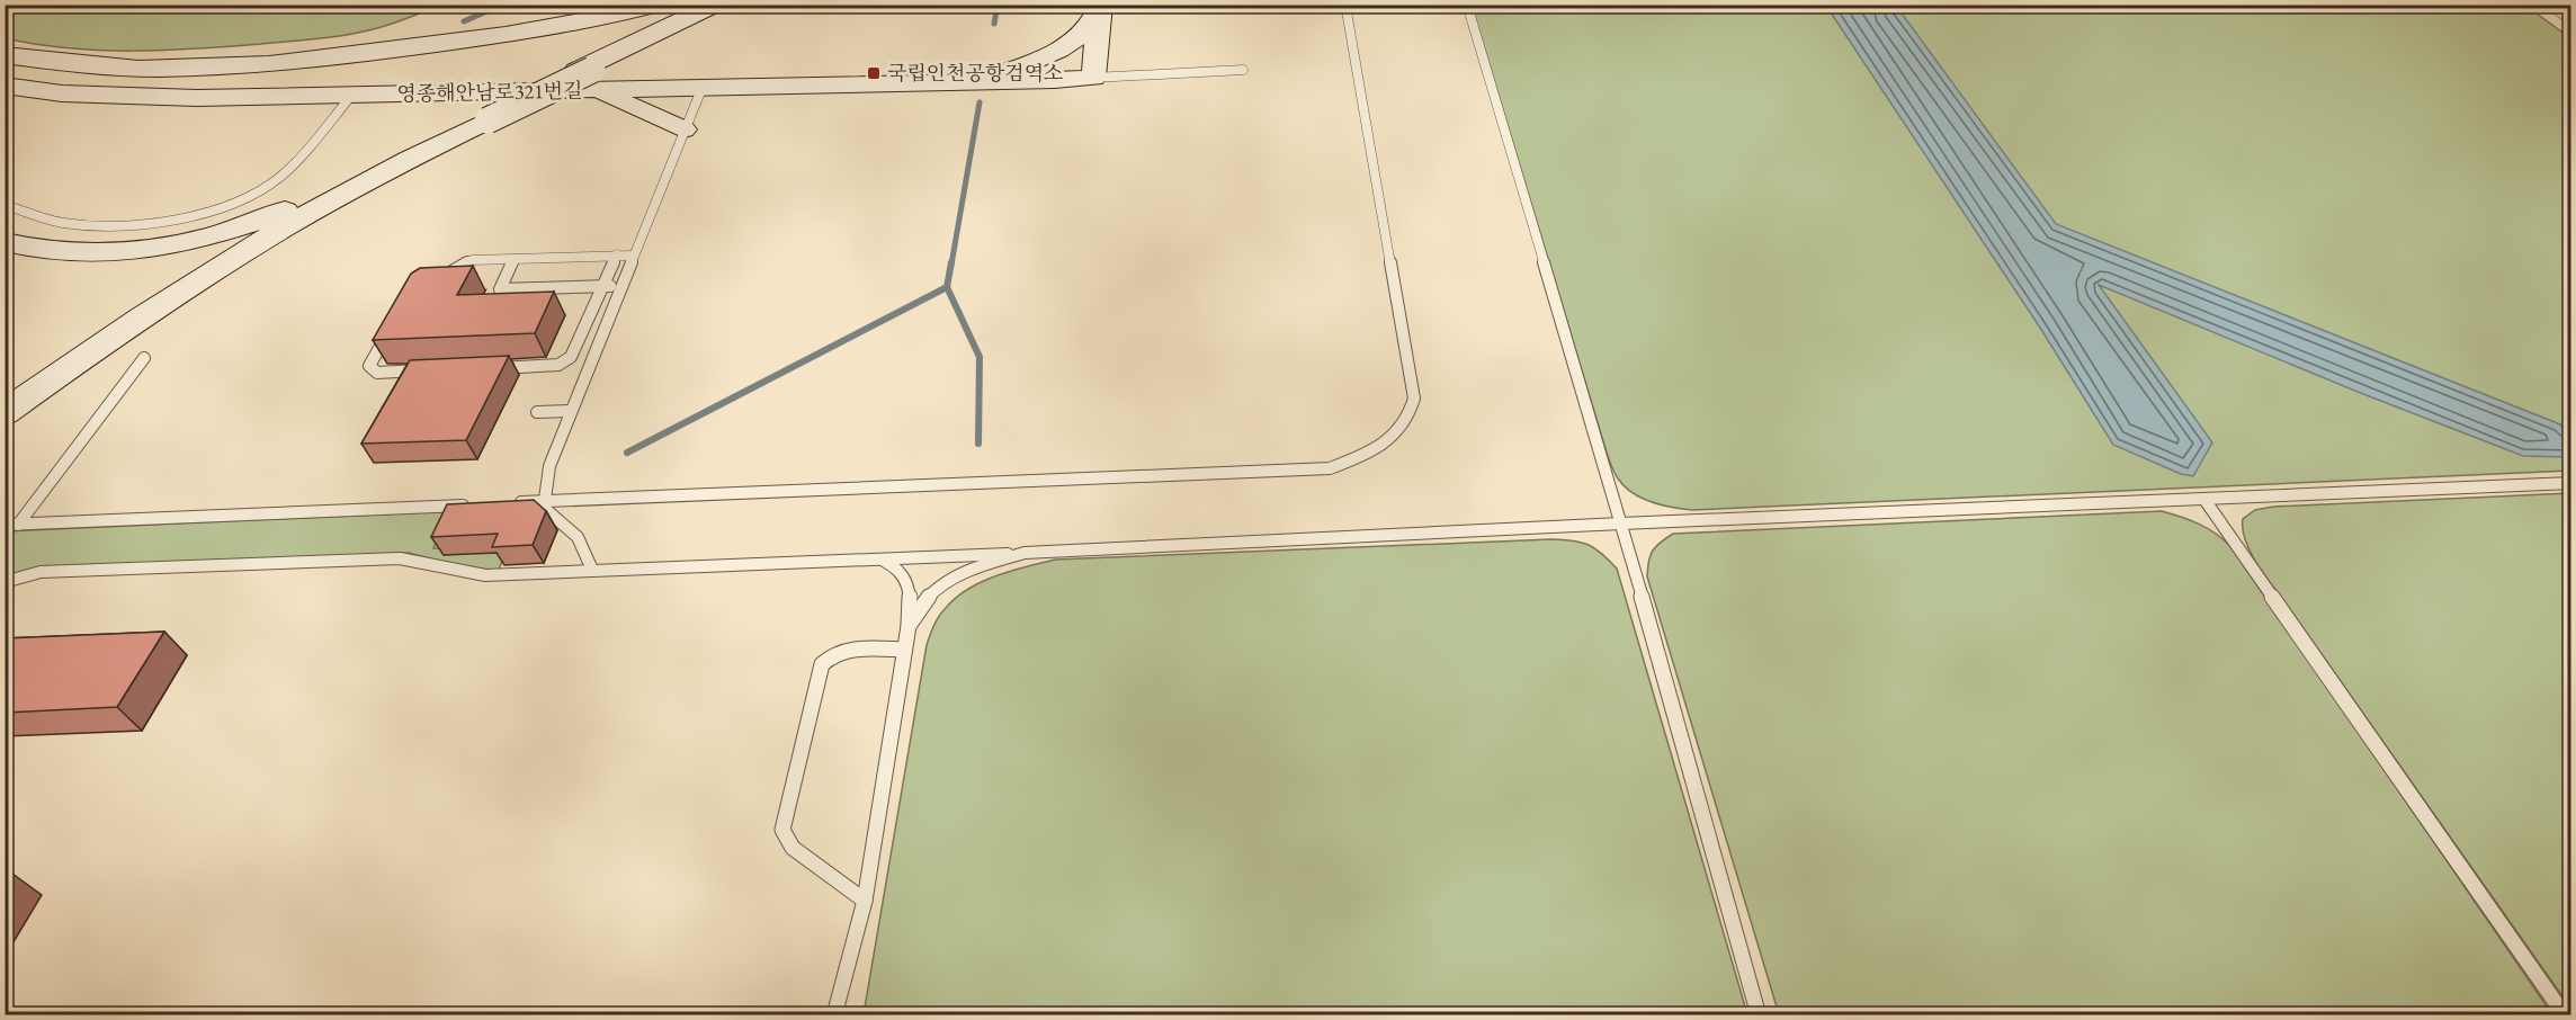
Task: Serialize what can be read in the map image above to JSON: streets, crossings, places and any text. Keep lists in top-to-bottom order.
{
  "streets": {
    "street": ["영종해안남로321번길"]
  },
  "places": {
    "transit": ["국립인천공항검역소"]
  }
}
